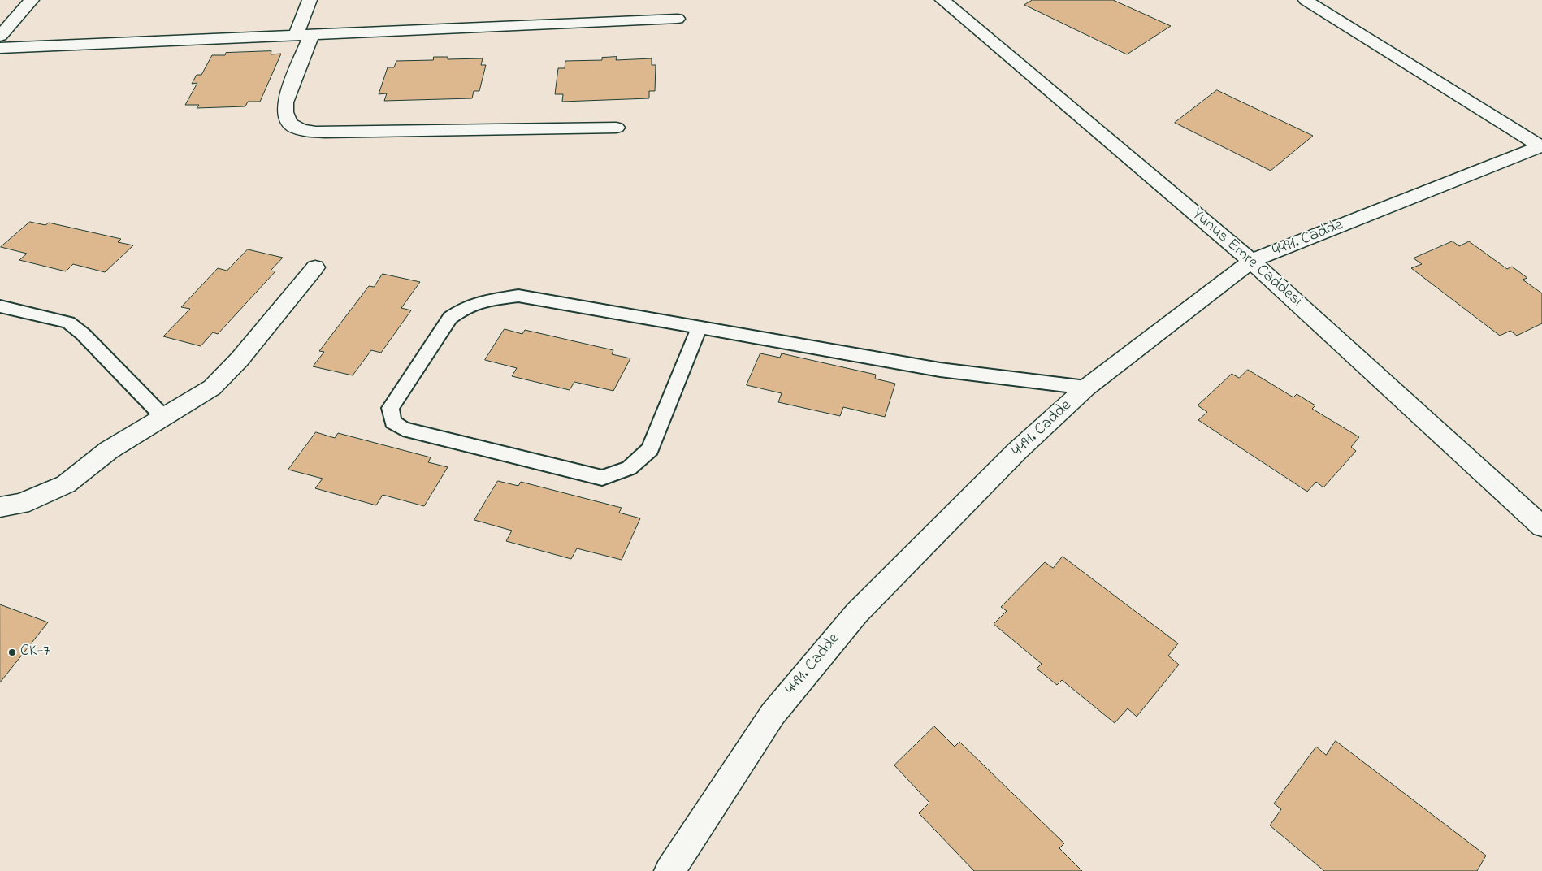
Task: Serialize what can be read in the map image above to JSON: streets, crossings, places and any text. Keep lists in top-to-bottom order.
{
  "streets": {
    "street": ["4491. Cadde", "Yunus Emre Caddesi"]
  },
  "crossings": [
    ["4491. Cadde", "Yunus Emre Caddesi"]
  ],
  "places": ["CK-7"]
}
